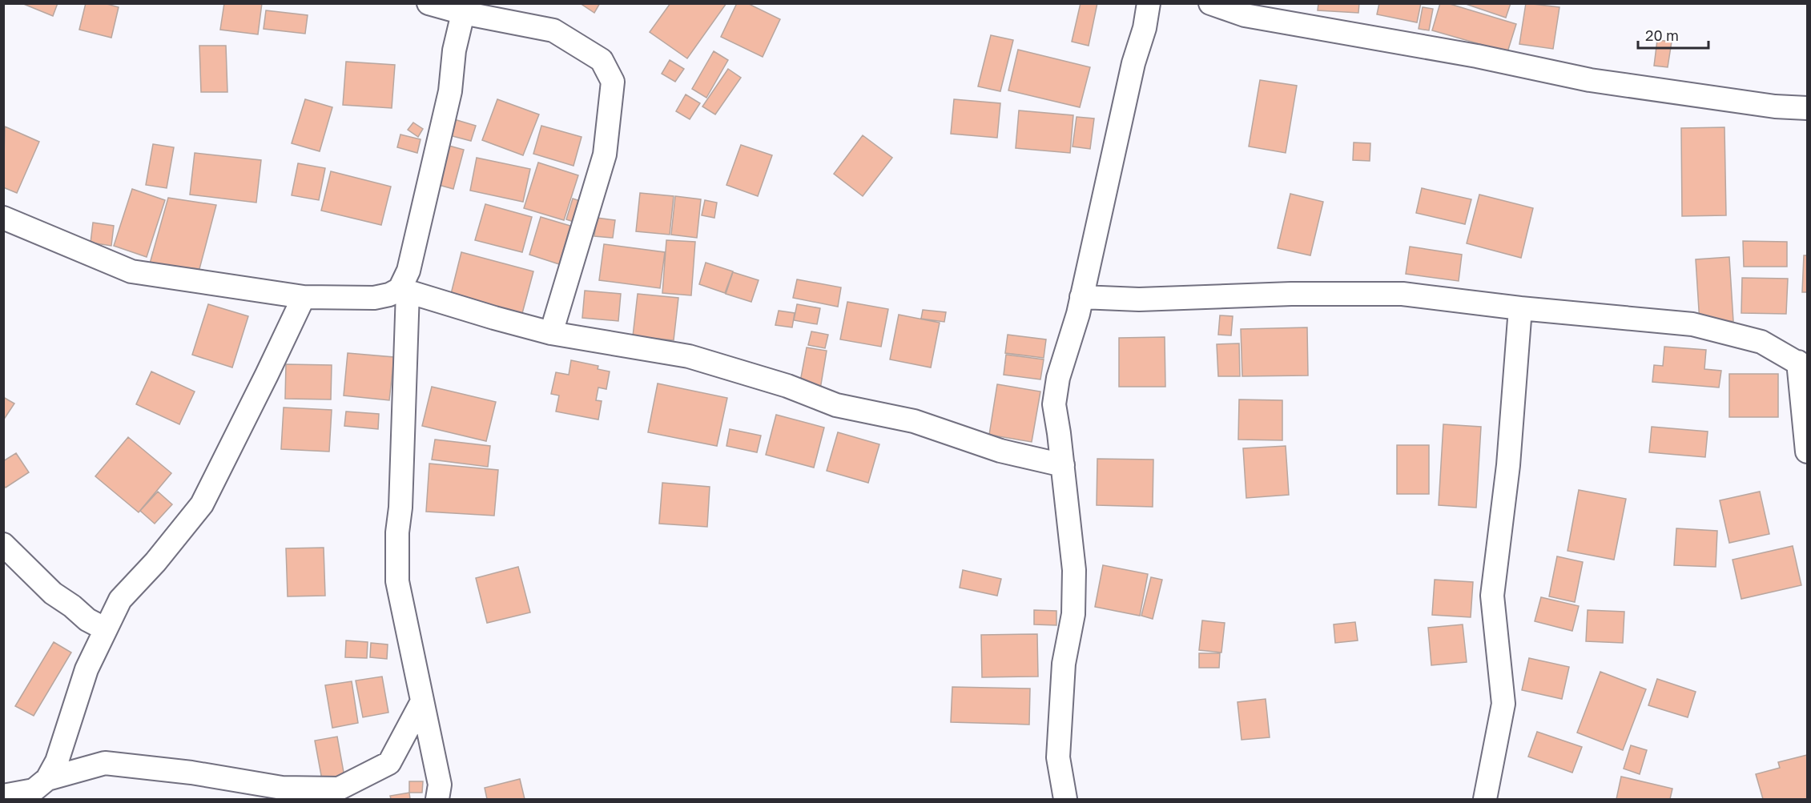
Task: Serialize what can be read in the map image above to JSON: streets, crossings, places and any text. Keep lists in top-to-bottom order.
{
  "scale_bar": "20 m"
}
